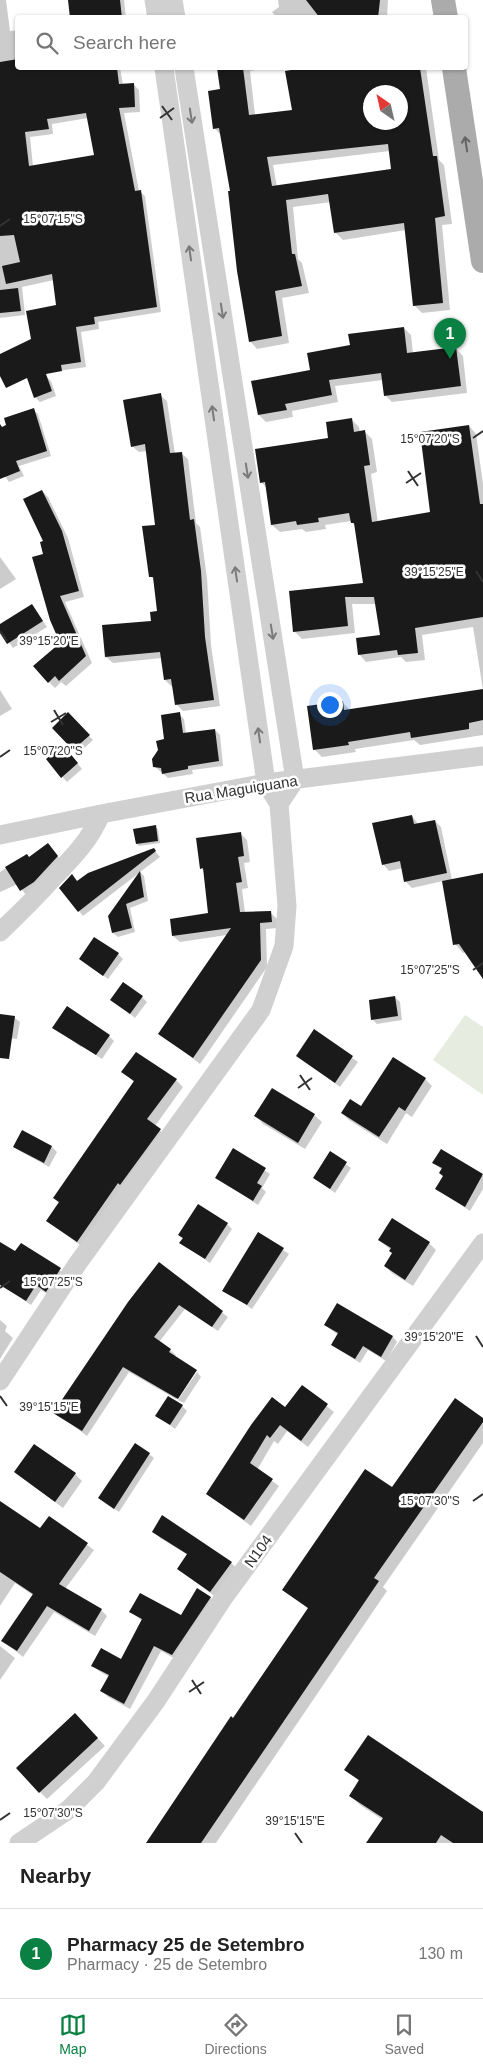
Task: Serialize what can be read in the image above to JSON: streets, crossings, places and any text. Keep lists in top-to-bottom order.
{
  "streets": {
    "street": ["Rua Maguiguana", "N104"]
  },
  "north": "top left",
  "page": {
    "search": "Search here",
    "pins": "1",
    "heading": "Nearby",
    "list": [
      {
        "mark": "1",
        "name": "Pharmacy 25 de Setembro",
        "note": "Pharmacy · 25 de Setembro",
        "value": "130 m"
      }
    ],
    "nav": ["Map", "Directions", "Saved"]
  },
  "coordinates": [
    "15°07'15\"S",
    "15°07'20\"S",
    "39°15'25\"E",
    "39°15'20\"E",
    "15°07'25\"S",
    "39°15'15\"E",
    "15°07'30\"S"
  ]
}
